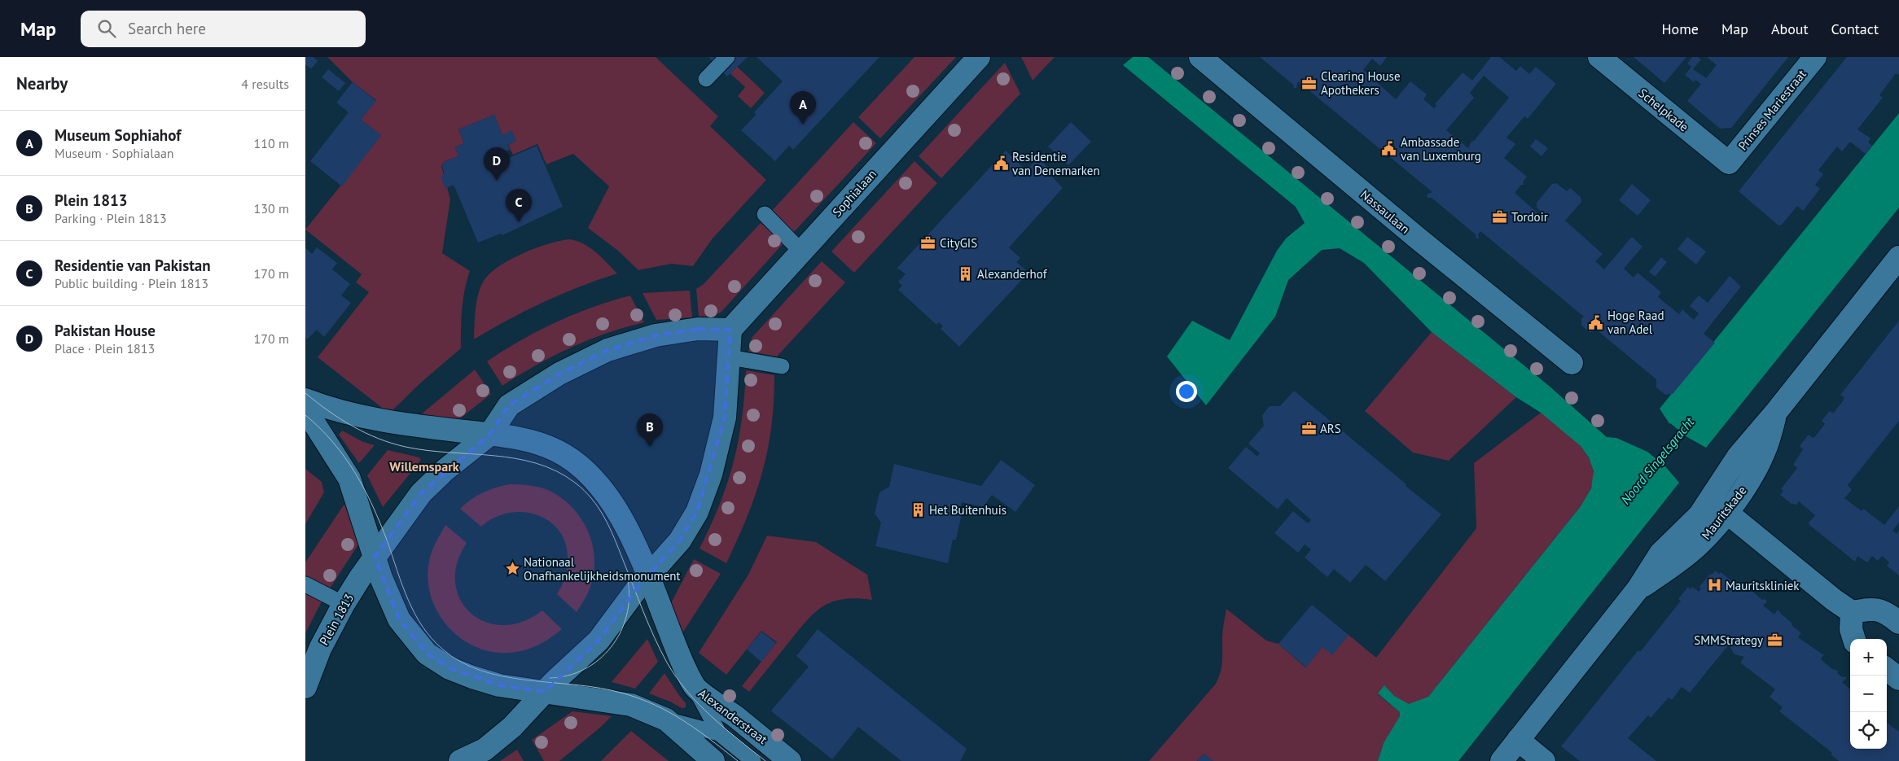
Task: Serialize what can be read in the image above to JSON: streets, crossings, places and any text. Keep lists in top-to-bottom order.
{
  "streets": {
    "street": [
      "Schelpkade",
      "Prinses Mariestraat",
      "Sophialaan",
      "Nassaulaan",
      "Mauritskade",
      "Plein 1813",
      "Alexanderstraat"
    ]
  },
  "crossings": [
    ["Schelpkade", "Prinses Mariestraat"],
    ["Sophialaan", "Plein 1813"]
  ],
  "districts": ["Willemspark"],
  "water": ["Noord Singelsgracht"],
  "places": {
    "office": [
      "Clearing House Apothekers",
      "Tordoir",
      "CityGIS",
      "ARS",
      "SMMStrategy"
    ],
    "public building": ["Ambassade van Luxemburg", "Residentie van Denemarken", "Hoge Raad van Adel"],
    "building": ["Alexanderhof", "Het Buitenhuis"],
    "place": ["Nationaal Onafhankelijkheidsmonument"],
    "hospital": ["Mauritskliniek"]
  },
  "page": {
    "header": "Map",
    "search": "Search here",
    "nav": [
      "Home",
      "Map",
      "About",
      "Contact"
    ],
    "heading": ["Nearby", "4 results"],
    "pins": [
      "A",
      "D",
      "C",
      "B"
    ],
    "list": [
      {
        "mark": "A",
        "name": "Museum Sophiahof",
        "note": "Museum · Sophialaan",
        "value": "110 m"
      },
      {
        "mark": "B",
        "name": "Plein 1813",
        "note": "Parking · Plein 1813",
        "value": "130 m"
      },
      {
        "mark": "C",
        "name": "Residentie van Pakistan",
        "note": "Public building · Plein 1813",
        "value": "170 m"
      },
      {
        "mark": "D",
        "name": "Pakistan House",
        "note": "Place · Plein 1813",
        "value": "170 m"
      }
    ],
    "map_buttons": ["+", "−"]
  }
}
